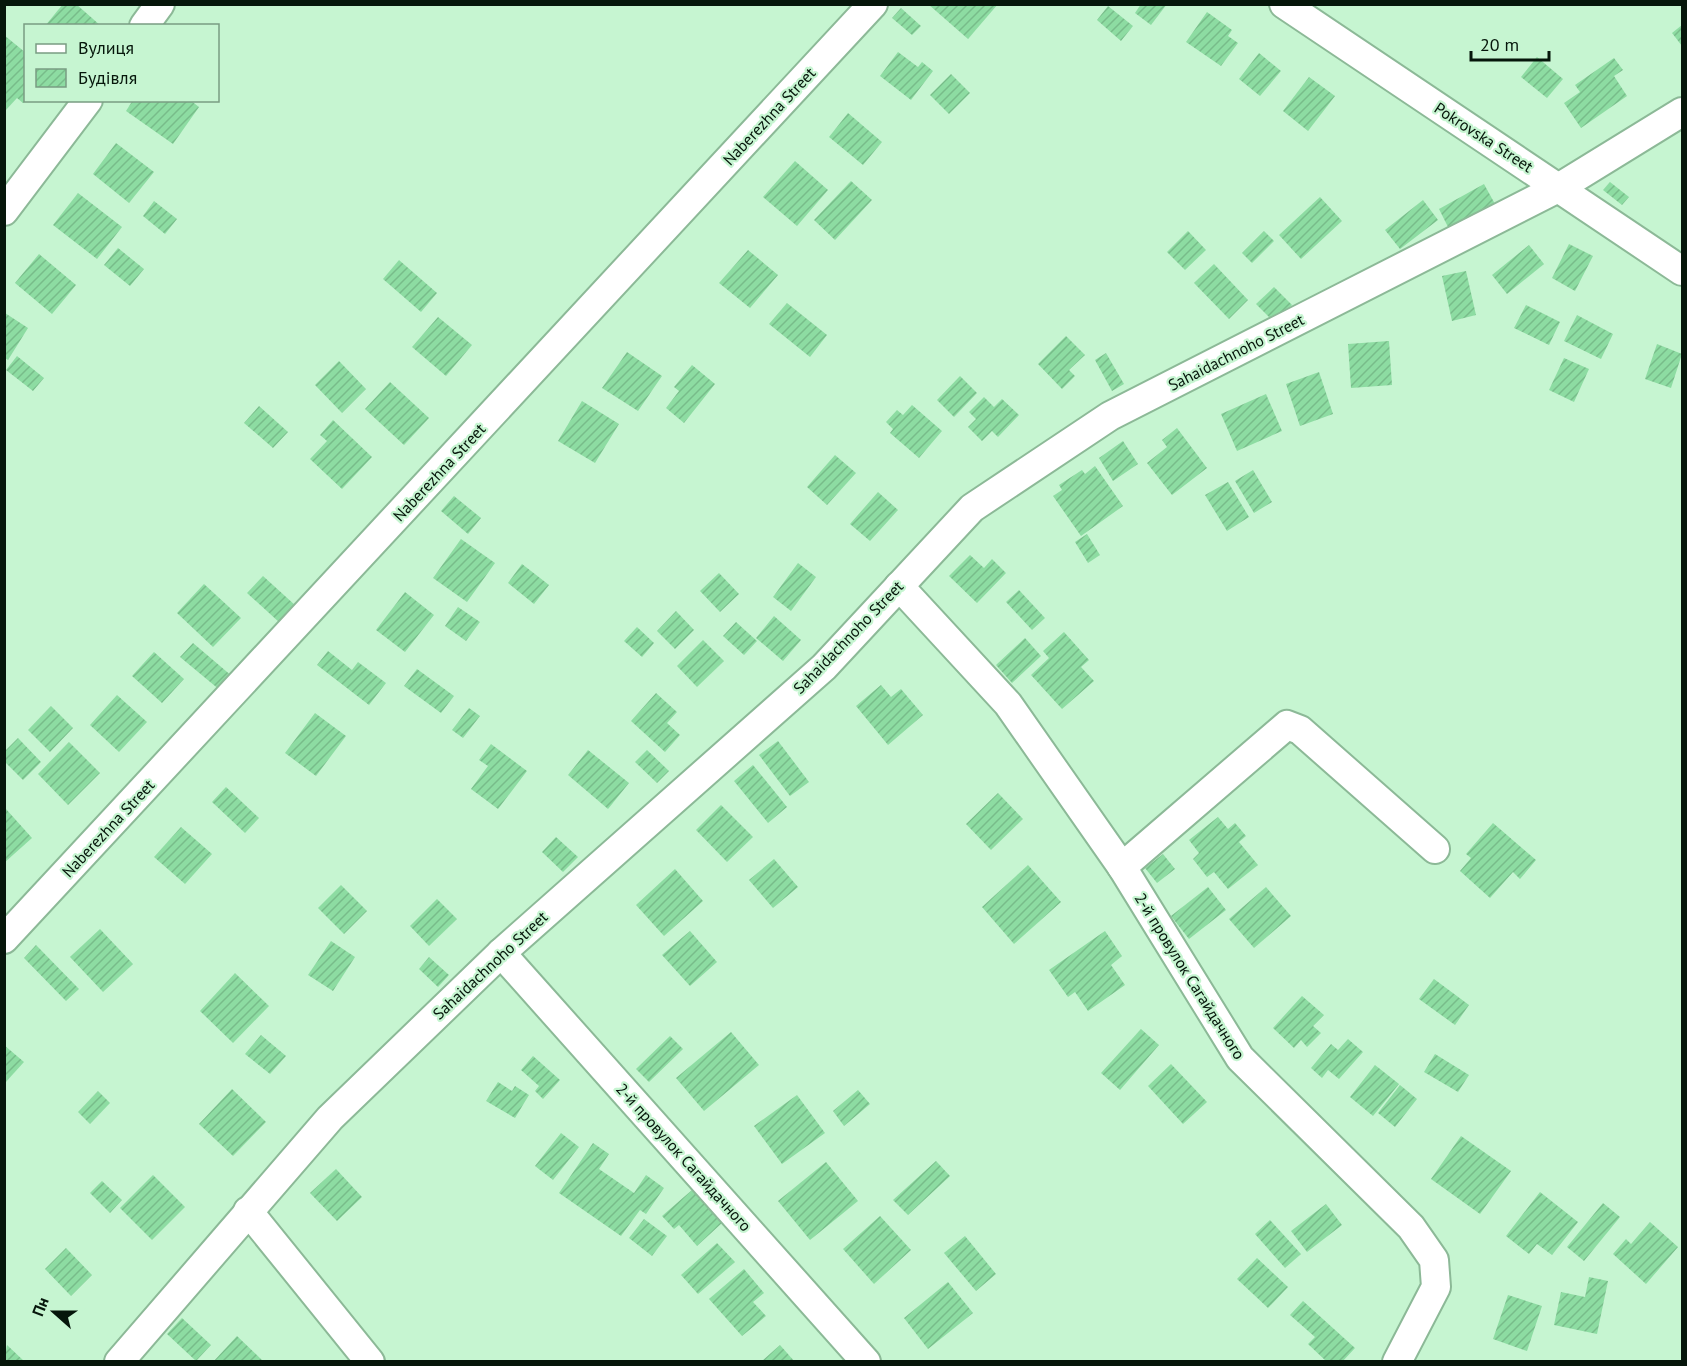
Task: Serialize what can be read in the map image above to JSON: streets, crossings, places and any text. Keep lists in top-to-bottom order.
{
  "streets": {
    "street": [
      "Naberezhna Street",
      "Pokrovska Street",
      "Sahaidachnoho Street",
      "2-й провулок Сагайдачного"
    ]
  },
  "crossings": [
    ["Pokrovska Street", "Sahaidachnoho Street"],
    ["Sahaidachnoho Street", "2-й провулок Сагайдачного"]
  ],
  "legend": ["Вулиця", "Будівля"],
  "scale_bar": "20 m",
  "north": "left"
}
